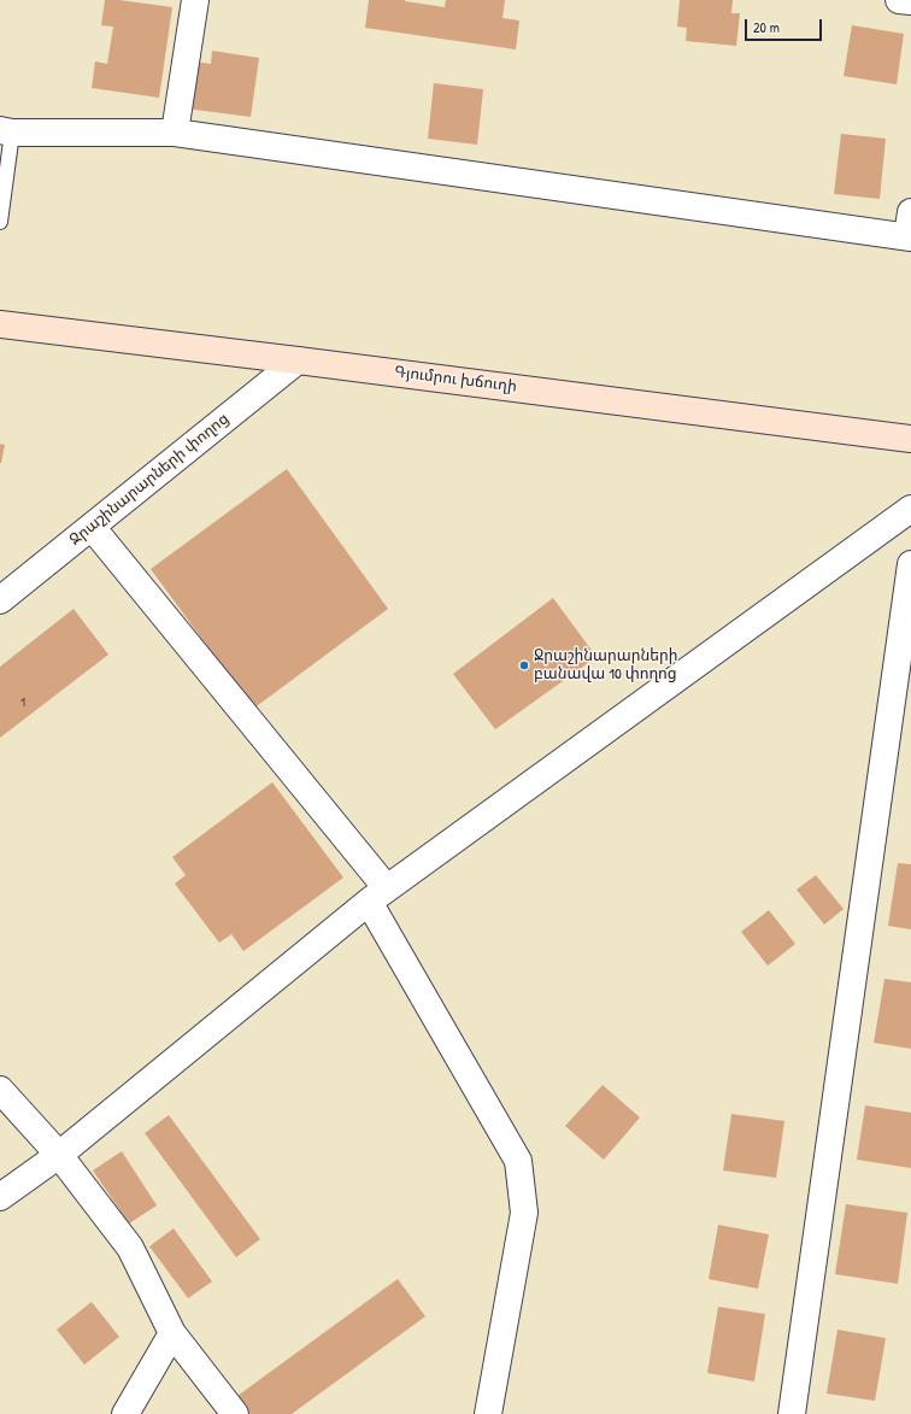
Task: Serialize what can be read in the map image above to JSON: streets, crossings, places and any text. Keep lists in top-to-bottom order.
{
  "streets": {
    "main road": ["Գյումրու խճուղի"],
    "street": ["Ջրաշինարարների փողոց"]
  },
  "crossings": [
    ["Գյումրու խճուղի", "Ջրաշինարարների փողոց"]
  ],
  "places": ["Ջրաշինարարների բանավա 10 փողոց"],
  "house_numbers": ["1"],
  "scale_bar": "20 m"
}
